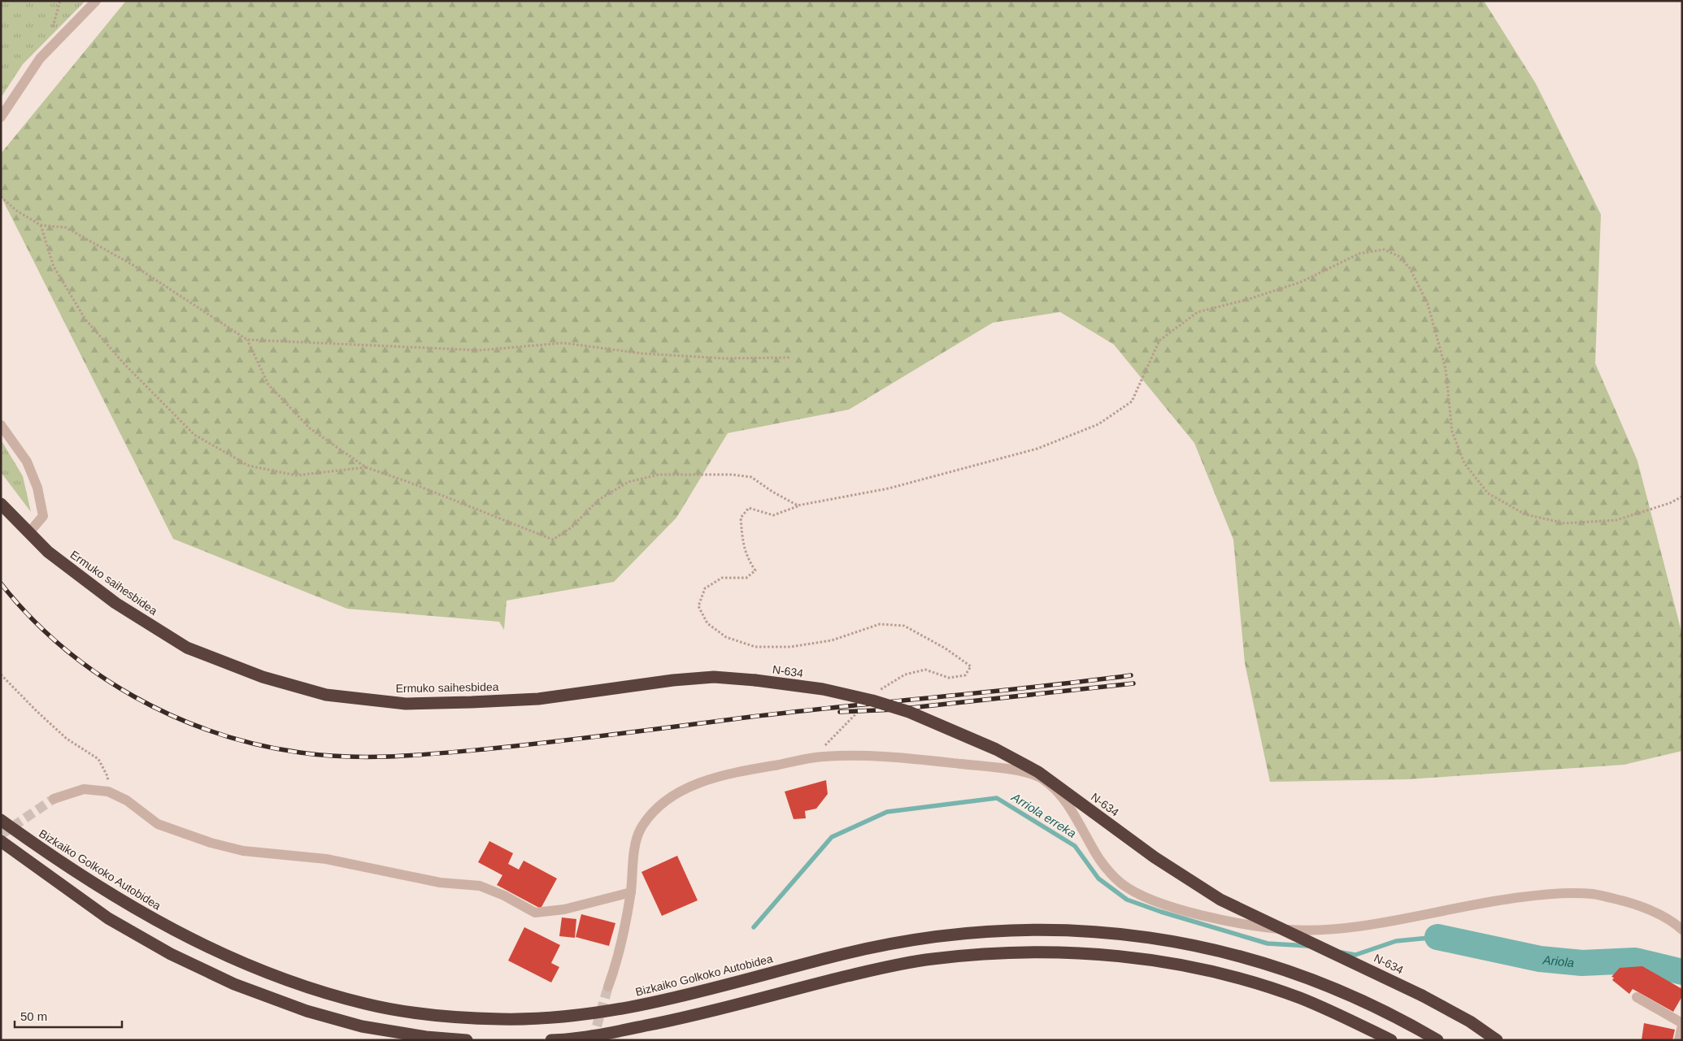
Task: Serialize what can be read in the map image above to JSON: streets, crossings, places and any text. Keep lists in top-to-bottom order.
{
  "streets": {
    "highway": ["Ermuko saihesbidea", "N-634", "Bizkaiko Golkoko Autobidea"]
  },
  "crossings": [
    ["Ermuko saihesbidea", "N-634"]
  ],
  "water": ["Arriola erreka", "Ariola"],
  "scale_bar": "50 m"
}
